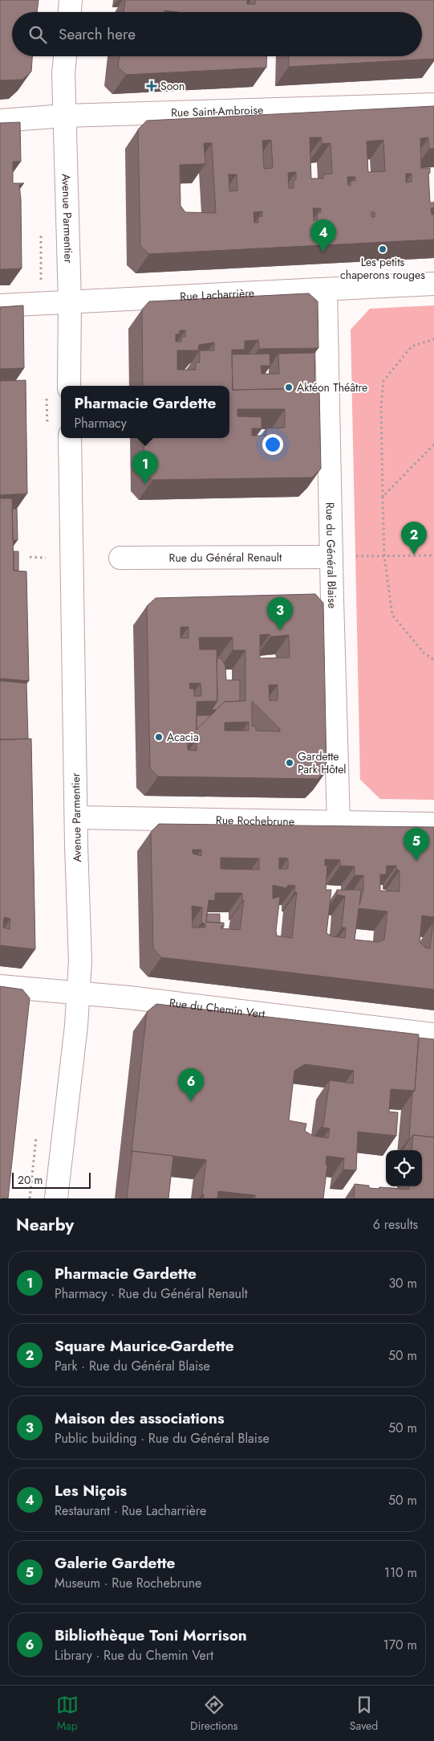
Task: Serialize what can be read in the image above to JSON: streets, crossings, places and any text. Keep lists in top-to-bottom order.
{
  "streets": {
    "street": [
      "Rue Saint-Ambroise",
      "Avenue Parmentier",
      "Rue Lacharrière",
      "Rue du Général Blaise",
      "Rue du Général Renault",
      "Rue Rochebrune",
      "Rue du Chemin Vert"
    ]
  },
  "crossings": [
    ["Rue Saint-Ambroise", "Avenue Parmentier"],
    ["Avenue Parmentier", "Rue Lacharrière"],
    ["Avenue Parmentier", "Rue Rochebrune"],
    ["Avenue Parmentier", "Rue du Chemin Vert"],
    ["Rue Lacharrière", "Rue du Général Blaise"],
    ["Rue du Général Blaise", "Rue du Général Renault"],
    ["Rue du Général Blaise", "Rue Rochebrune"]
  ],
  "places": {
    "health": ["Soon"],
    "other": [
      "Les petits chaperons rouges",
      "Aktéon Théâtre",
      "Acacia",
      "Gardette Park Hôtel"
    ]
  },
  "scale_bar": "20 m",
  "page": {
    "search": "Search here",
    "pins": [
      "4",
      "1",
      "2",
      "3",
      "5",
      "6"
    ],
    "popup": ["Pharmacie Gardette", "Pharmacy"],
    "scale": "20 m",
    "heading": ["Nearby", "6 results"],
    "list": [
      {
        "mark": "1",
        "name": "Pharmacie Gardette",
        "note": "Pharmacy · Rue du Général Renault",
        "value": "30 m"
      },
      {
        "mark": "2",
        "name": "Square Maurice-Gardette",
        "note": "Park · Rue du Général Blaise",
        "value": "50 m"
      },
      {
        "mark": "3",
        "name": "Maison des associations",
        "note": "Public building · Rue du Général Blaise",
        "value": "50 m"
      },
      {
        "mark": "4",
        "name": "Les Niçois",
        "note": "Restaurant · Rue Lacharrière",
        "value": "50 m"
      },
      {
        "mark": "5",
        "name": "Galerie Gardette",
        "note": "Museum · Rue Rochebrune",
        "value": "110 m"
      },
      {
        "mark": "6",
        "name": "Bibliothèque Toni Morrison",
        "note": "Library · Rue du Chemin Vert",
        "value": "170 m"
      }
    ],
    "nav": ["Map", "Directions", "Saved"]
  }
}
